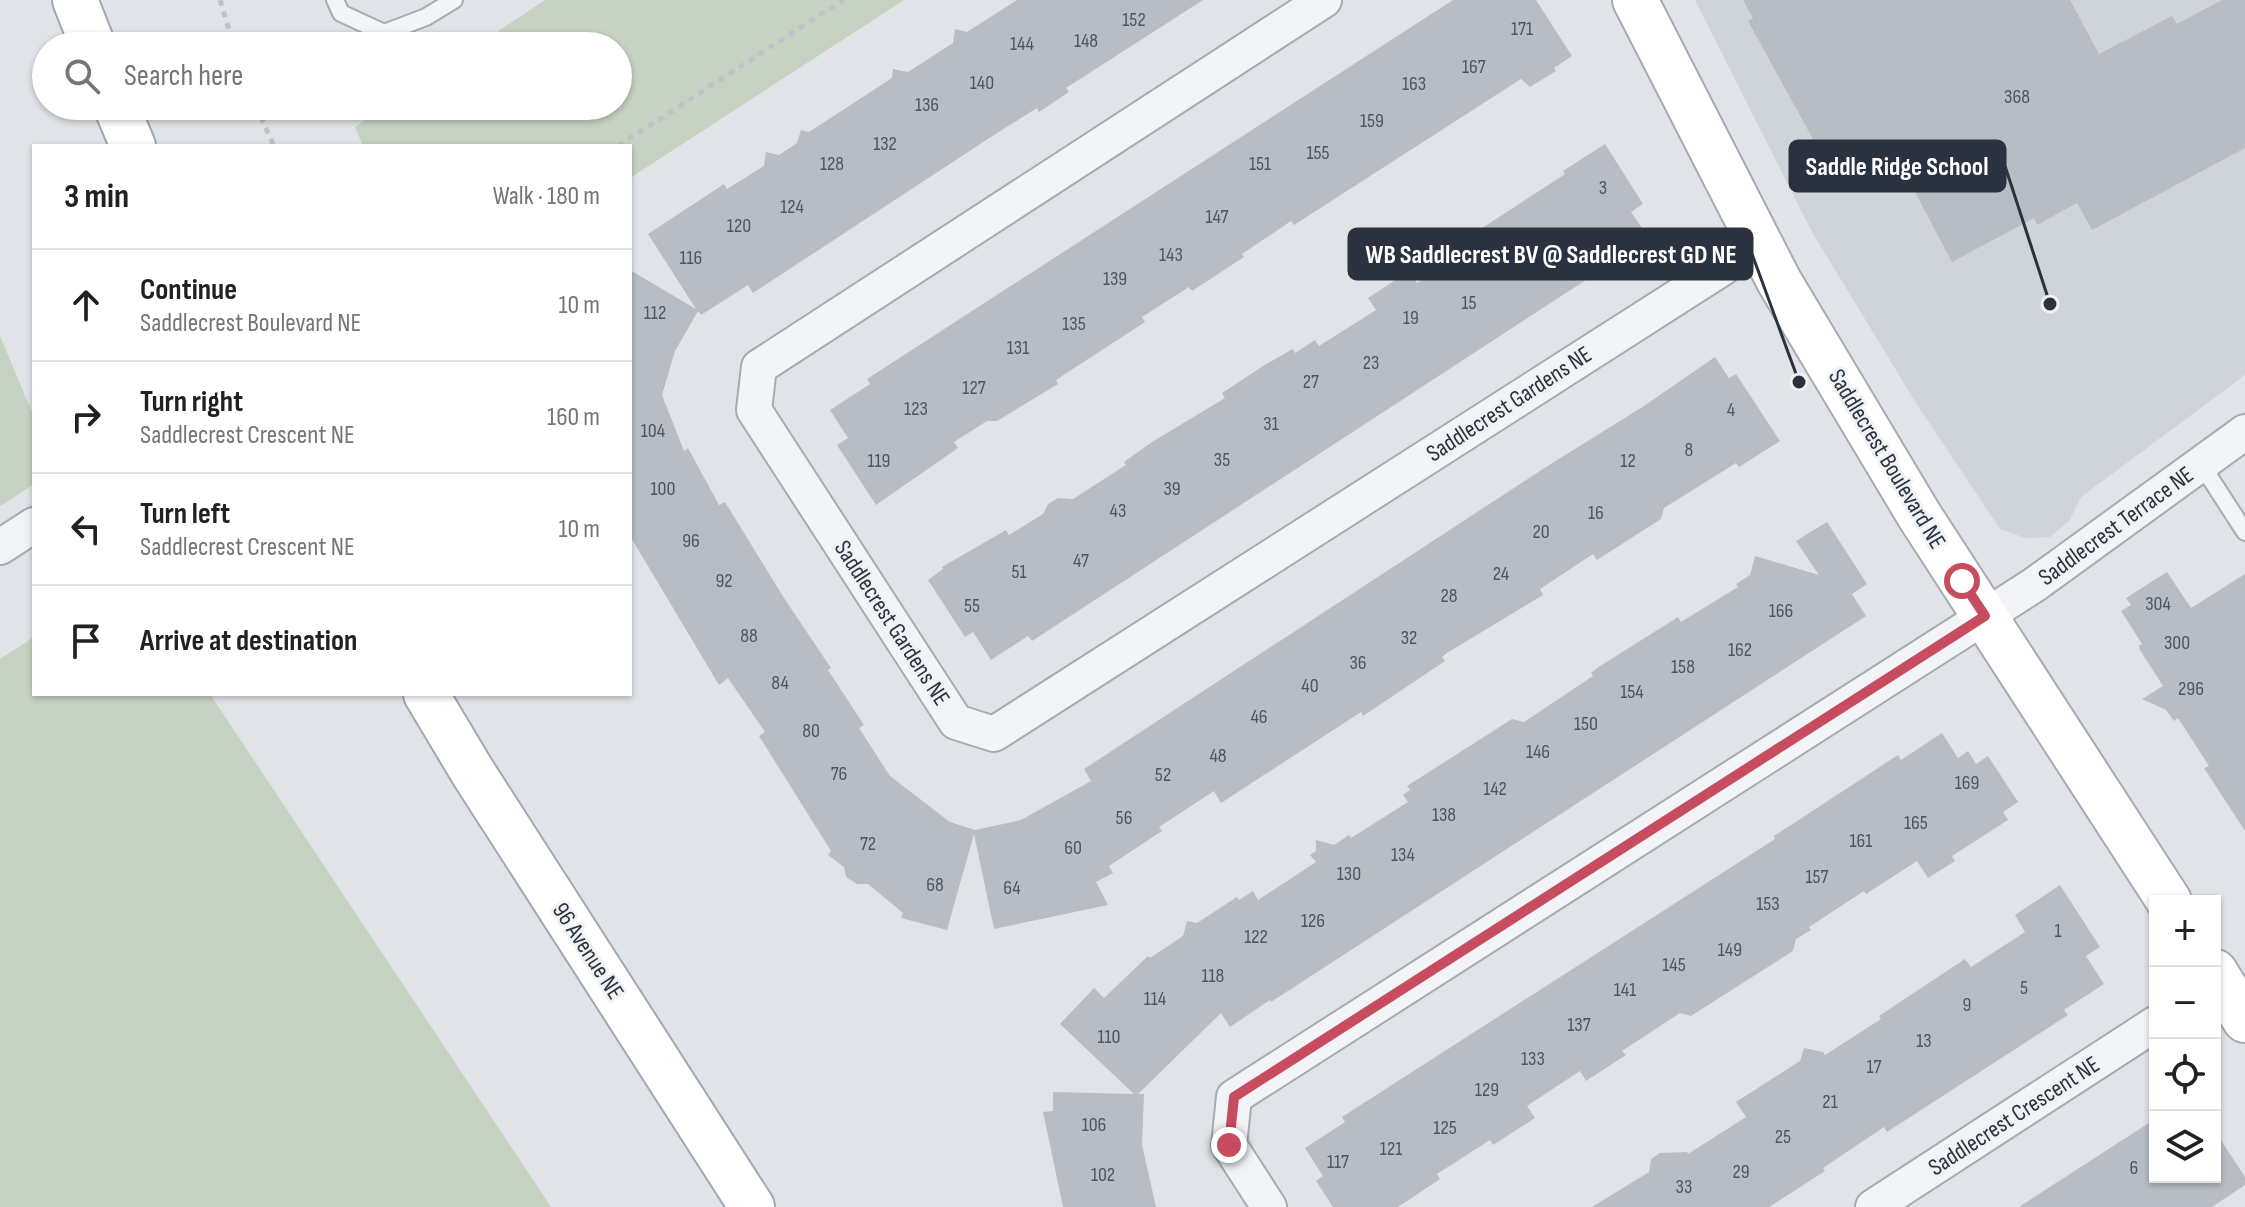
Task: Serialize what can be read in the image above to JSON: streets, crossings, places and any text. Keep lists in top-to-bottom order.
{
  "streets": {
    "street": [
      "Saddlecrest Gardens NE",
      "Saddlecrest Boulevard NE",
      "Saddlecrest Terrace NE",
      "96 Avenue NE",
      "Saddlecrest Crescent NE"
    ]
  },
  "crossings": [
    ["Saddlecrest Gardens NE", "Saddlecrest Boulevard NE"],
    ["Saddlecrest Boulevard NE", "Saddlecrest Terrace NE"]
  ],
  "places": ["Saddle Ridge School", "WB Saddlecrest BV @ Saddlecrest GD NE"],
  "house_numbers": [
    "152",
    "171",
    "148",
    "144",
    "167",
    "140",
    "163",
    "368",
    "136",
    "159",
    "132",
    "155",
    "128",
    "151",
    "3",
    "124",
    "147",
    "120",
    "143",
    "116",
    "139",
    "15",
    "112",
    "19",
    "135",
    "131",
    "23",
    "27",
    "127",
    "123",
    "4",
    "31",
    "104",
    "8",
    "35",
    "119",
    "12",
    "100",
    "39",
    "43",
    "16",
    "20",
    "96",
    "47",
    "51",
    "24",
    "92",
    "28",
    "304",
    "55",
    "166",
    "88",
    "32",
    "300",
    "162",
    "36",
    "158",
    "84",
    "40",
    "296",
    "154",
    "46",
    "150",
    "80",
    "146",
    "48",
    "76",
    "52",
    "169",
    "142",
    "138",
    "56",
    "165",
    "161",
    "72",
    "60",
    "134",
    "130",
    "157",
    "68",
    "64",
    "153",
    "126",
    "1",
    "122",
    "149",
    "145",
    "118",
    "5",
    "141",
    "114",
    "9",
    "137",
    "110",
    "13",
    "133",
    "17",
    "129",
    "21",
    "106",
    "125",
    "25",
    "121",
    "117",
    "6",
    "29",
    "102",
    "33"
  ],
  "page": {
    "search": "Search here",
    "heading": ["3 min", "Walk · 180 m"],
    "list": [
      ["Continue", "Saddlecrest Boulevard NE", "10 m"],
      ["Turn right", "Saddlecrest Crescent NE", "160 m"],
      ["Turn left", "Saddlecrest Crescent NE", "10 m"],
      "Arrive at destination"
    ],
    "map_buttons": ["+", "−"]
  }
}
